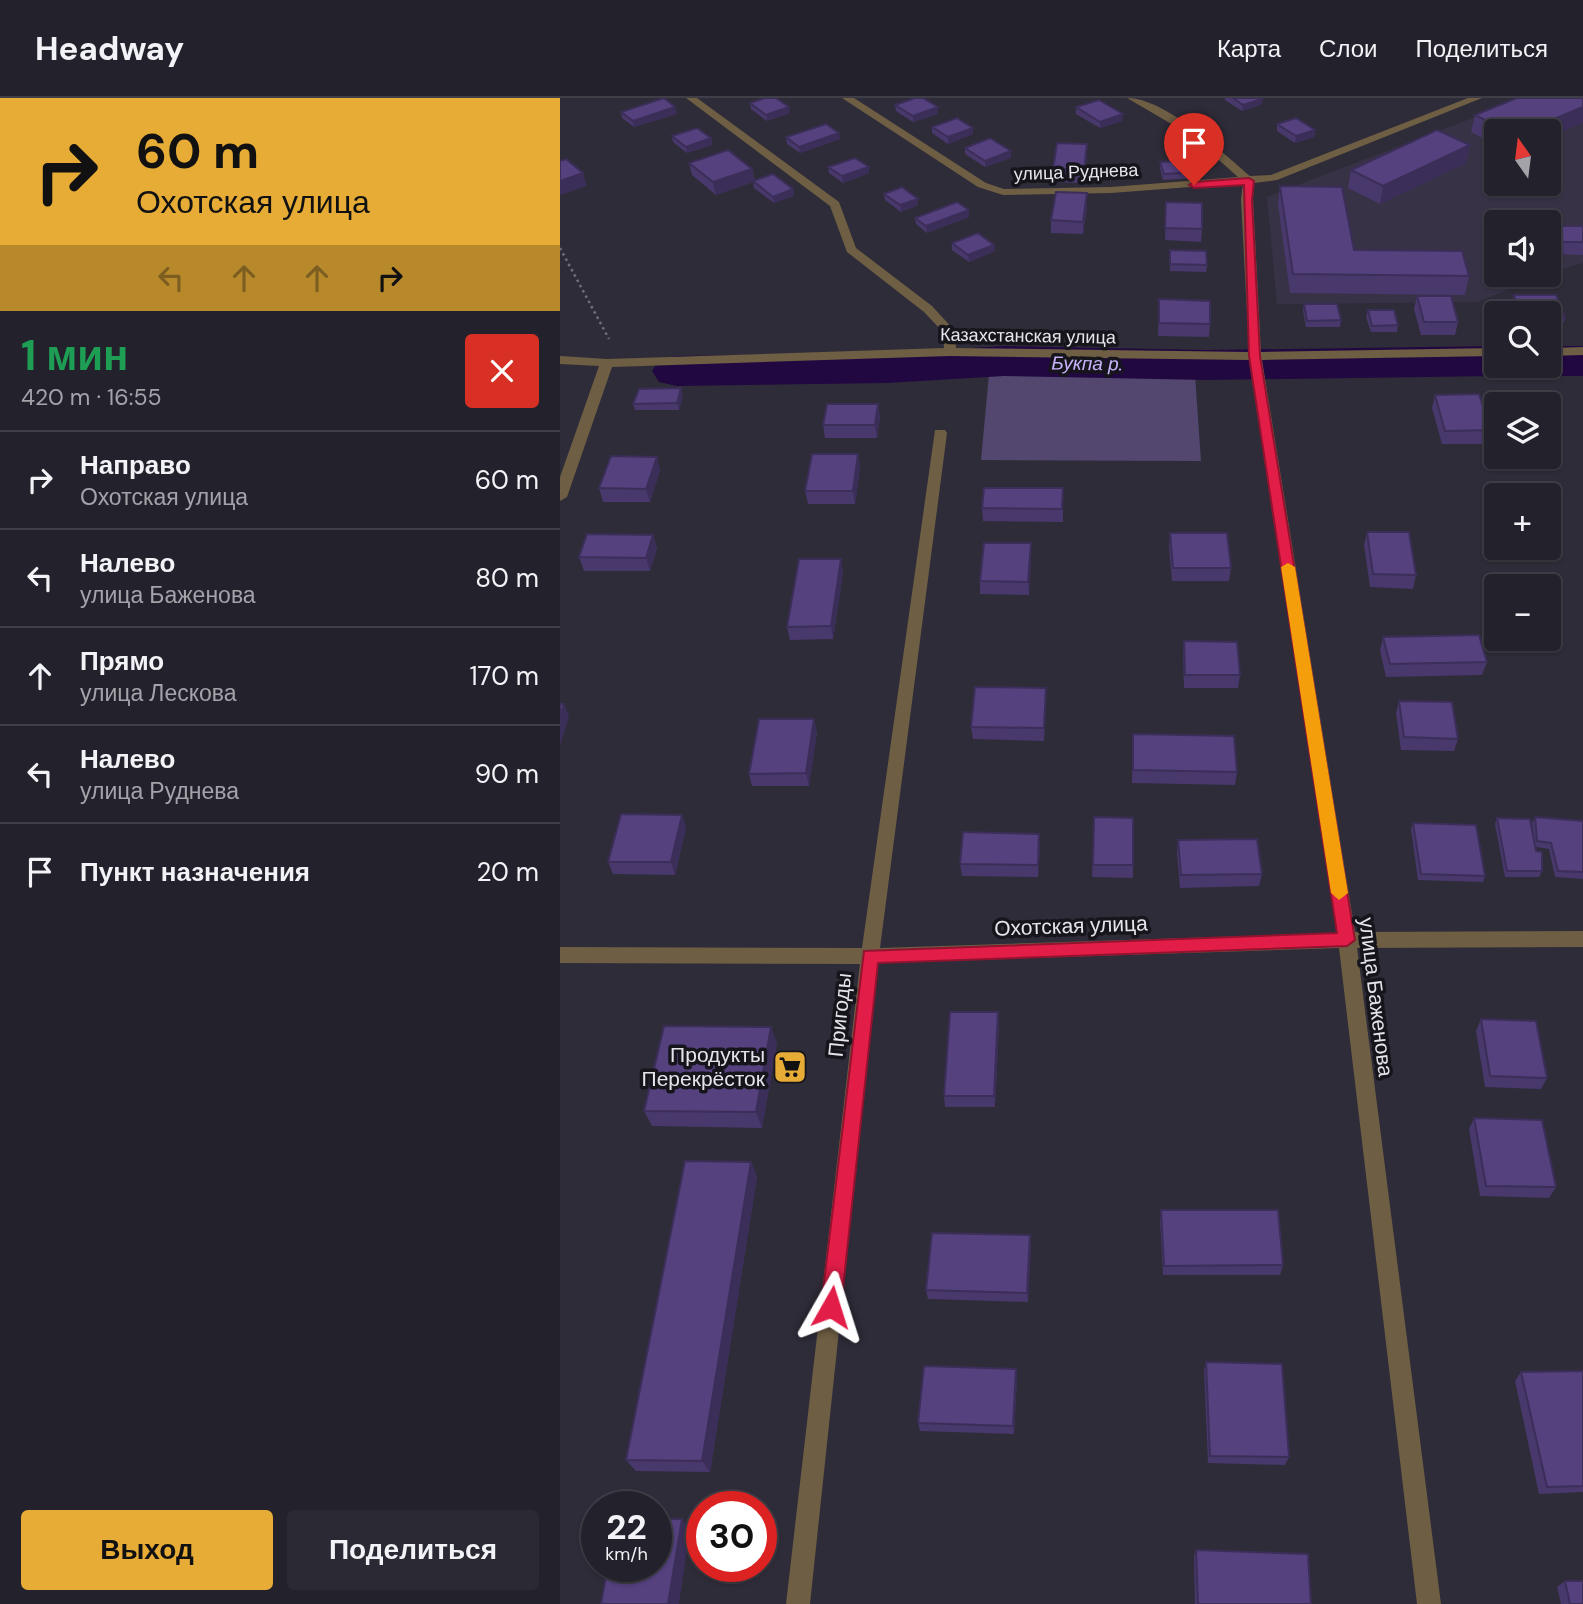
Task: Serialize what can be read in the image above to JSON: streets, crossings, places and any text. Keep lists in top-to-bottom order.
{
  "streets": {
    "street": [
      "улица Руднева",
      "Казахстанская улица",
      "Охотская улица",
      "улица Баженова",
      "Пригоды"
    ]
  },
  "crossings": [
    ["улица Руднева", "улица Баженова"],
    ["Казахстанская улица", "улица Баженова"],
    ["Охотская улица", "улица Баженова"],
    ["Охотская улица", "Пригоды"]
  ],
  "water": ["Букпа р."],
  "places": {
    "supermarket": ["Продукты Перекрёсток"]
  },
  "north": "top",
  "page": {
    "header": "Headway",
    "nav": ["Карта", "Слои", "Поделиться"],
    "turn": ["60 m", "Охотская улица"],
    "map_buttons": ["+", "−"],
    "heading": ["1 мин", "420 m · 16:55"],
    "list": [
      {
        "name": "Направо",
        "note": "Охотская улица",
        "value": "60 m"
      },
      {
        "name": "Налево",
        "note": "улица Баженова",
        "value": "80 m"
      },
      {
        "name": "Прямо",
        "note": "улица Лескова",
        "value": "170 m"
      },
      {
        "name": "Налево",
        "note": "улица Руднева",
        "value": "90 m"
      },
      {
        "name": "Пункт назначения",
        "value": "20 m"
      }
    ],
    "speed": "22 km/h",
    "limit": "30",
    "buttons": ["Выход", "Поделиться"]
  }
}
